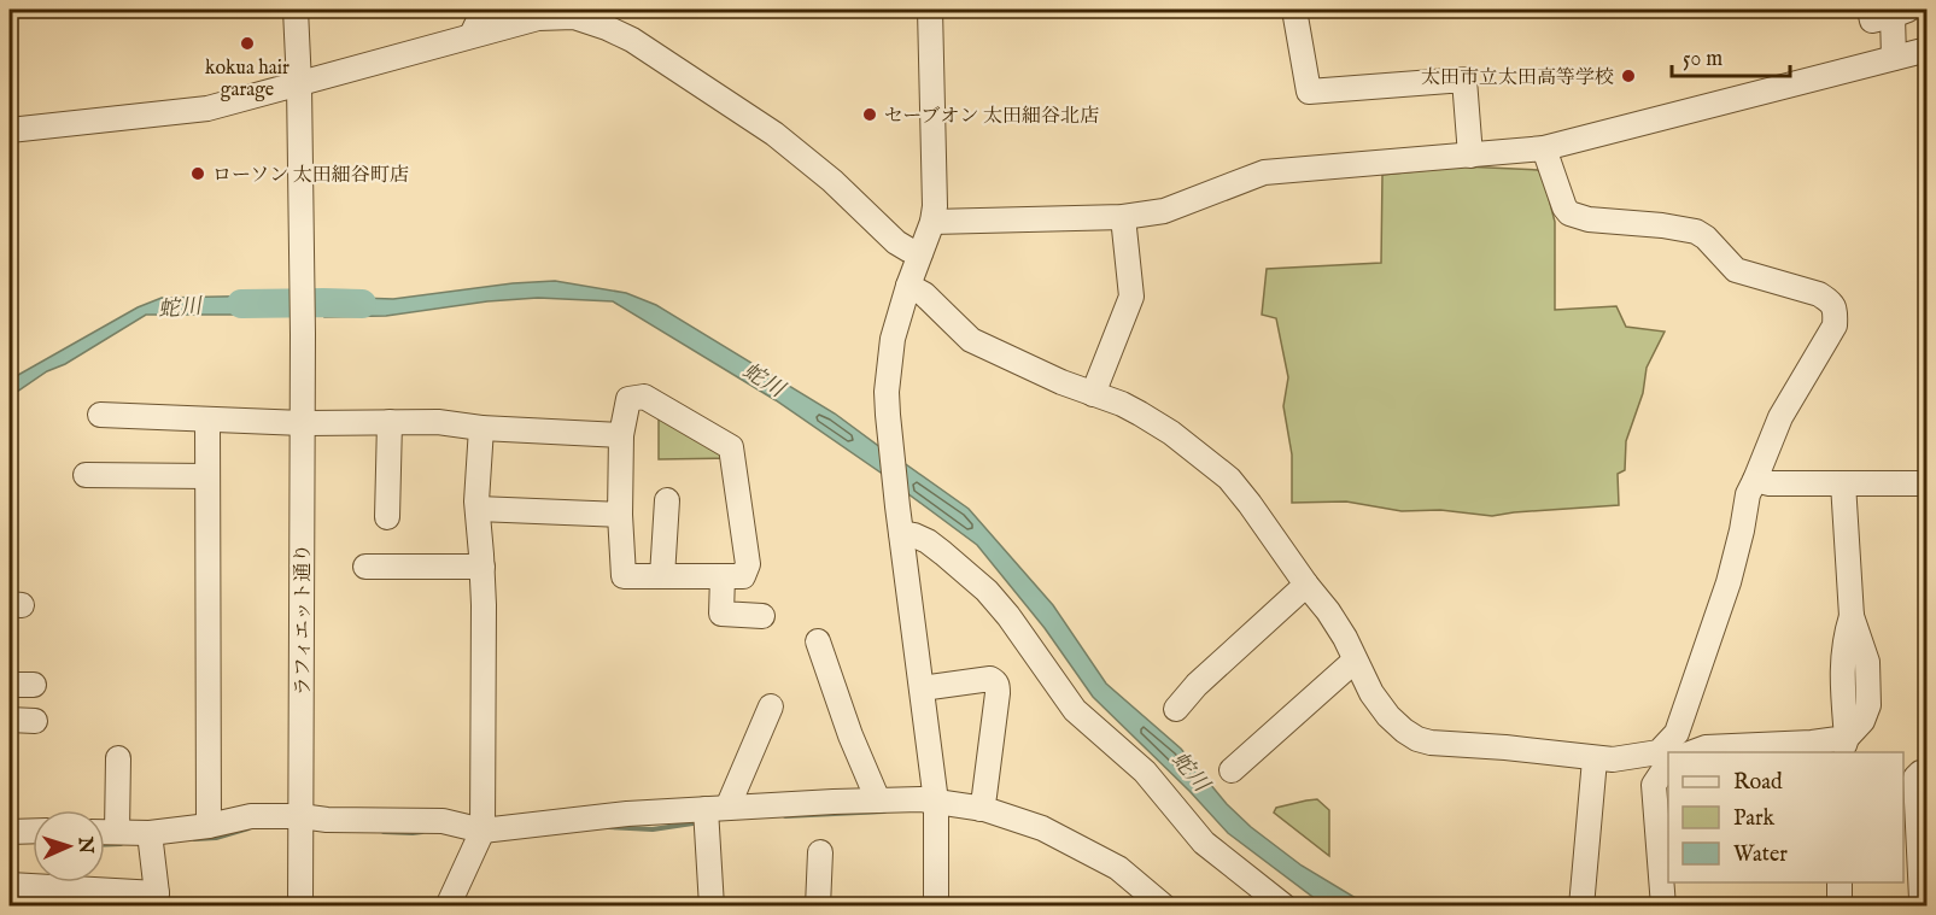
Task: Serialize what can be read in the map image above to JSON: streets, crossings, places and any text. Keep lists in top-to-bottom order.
{
  "streets": {
    "street": ["ラフィエット通り"]
  },
  "water": ["蛇川"],
  "places": [
    "kokua hair garage",
    "太田市立太田高等学校",
    "セーブオン 太田細谷北店",
    "ローソン 太田細谷町店"
  ],
  "legend": ["Road", "Park", "Water"],
  "scale_bar": "50 m",
  "north": "right"
}
